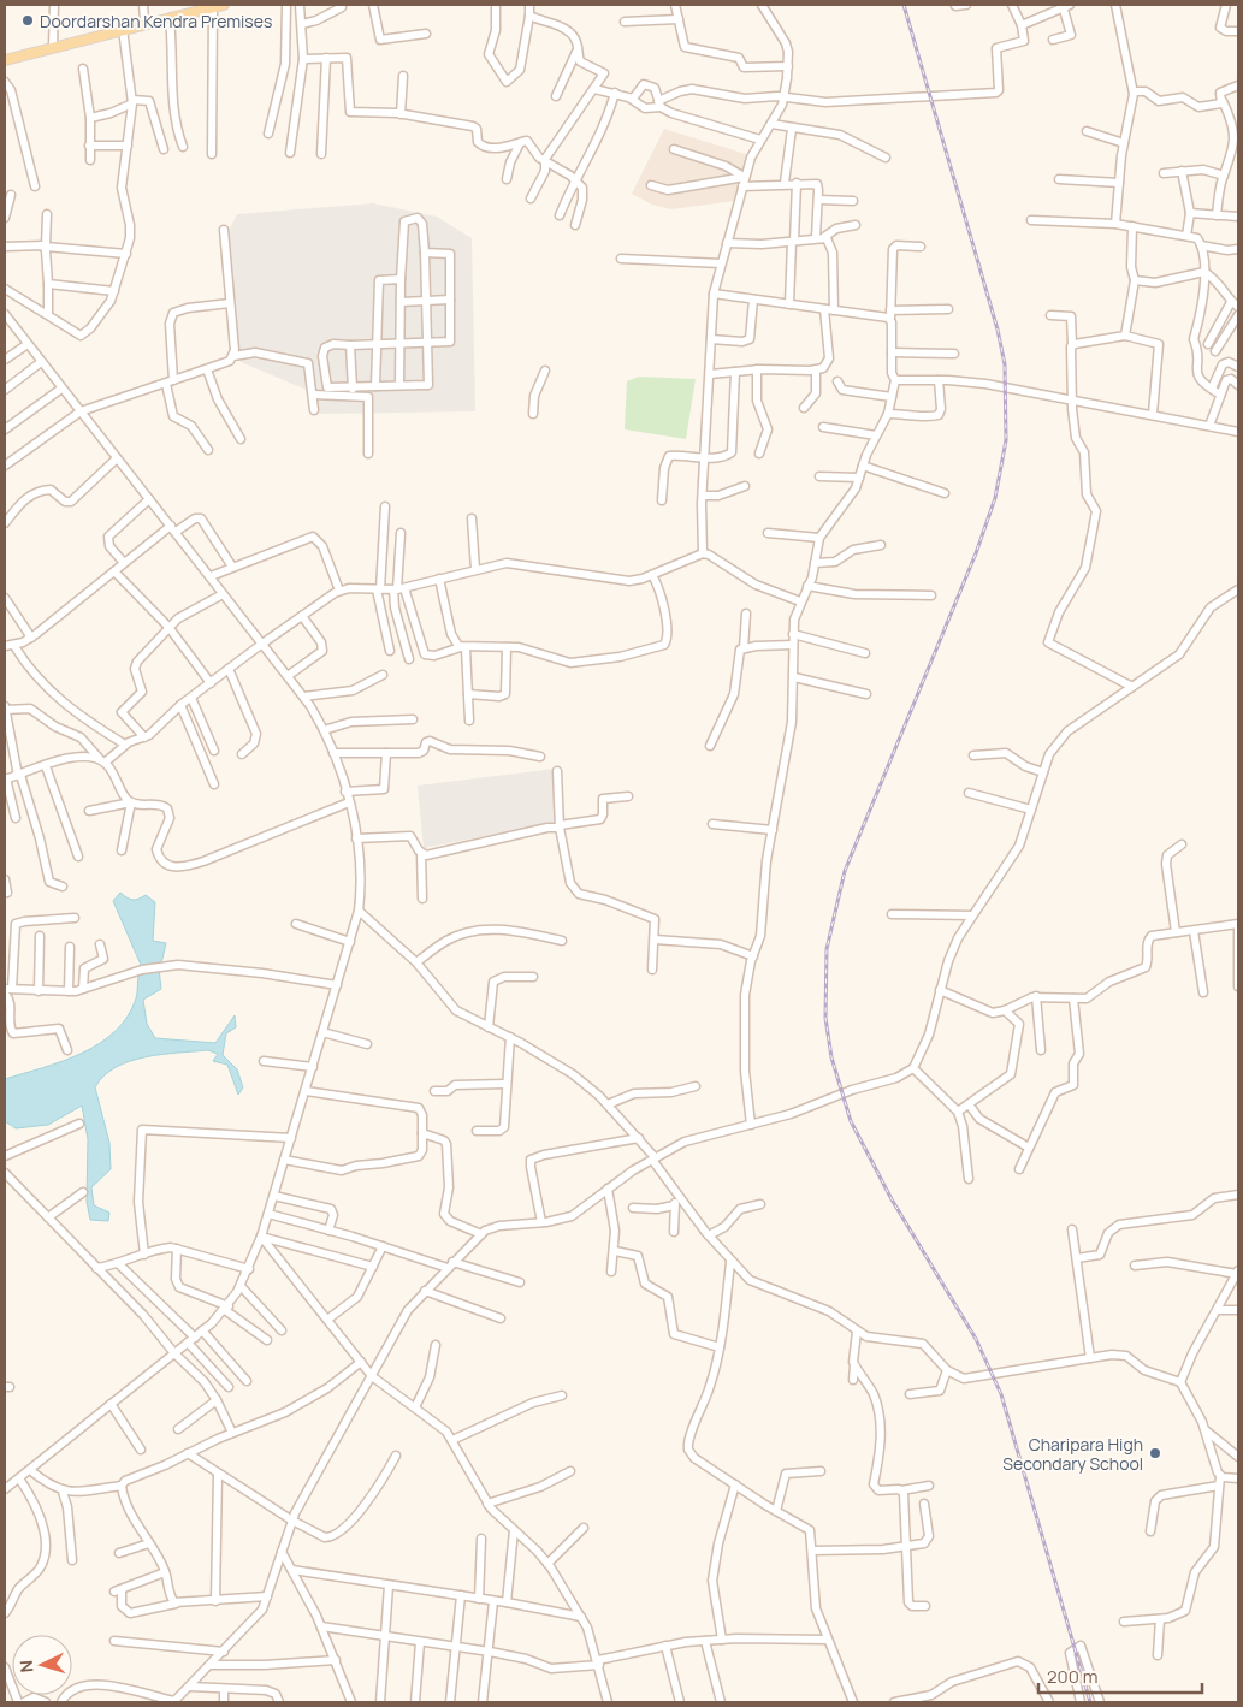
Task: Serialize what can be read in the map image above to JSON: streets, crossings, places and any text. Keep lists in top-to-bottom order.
{
  "places": ["Doordarshan Kendra Premises", "Charipara High Secondary School"],
  "scale_bar": "200 m",
  "north": "left"
}
